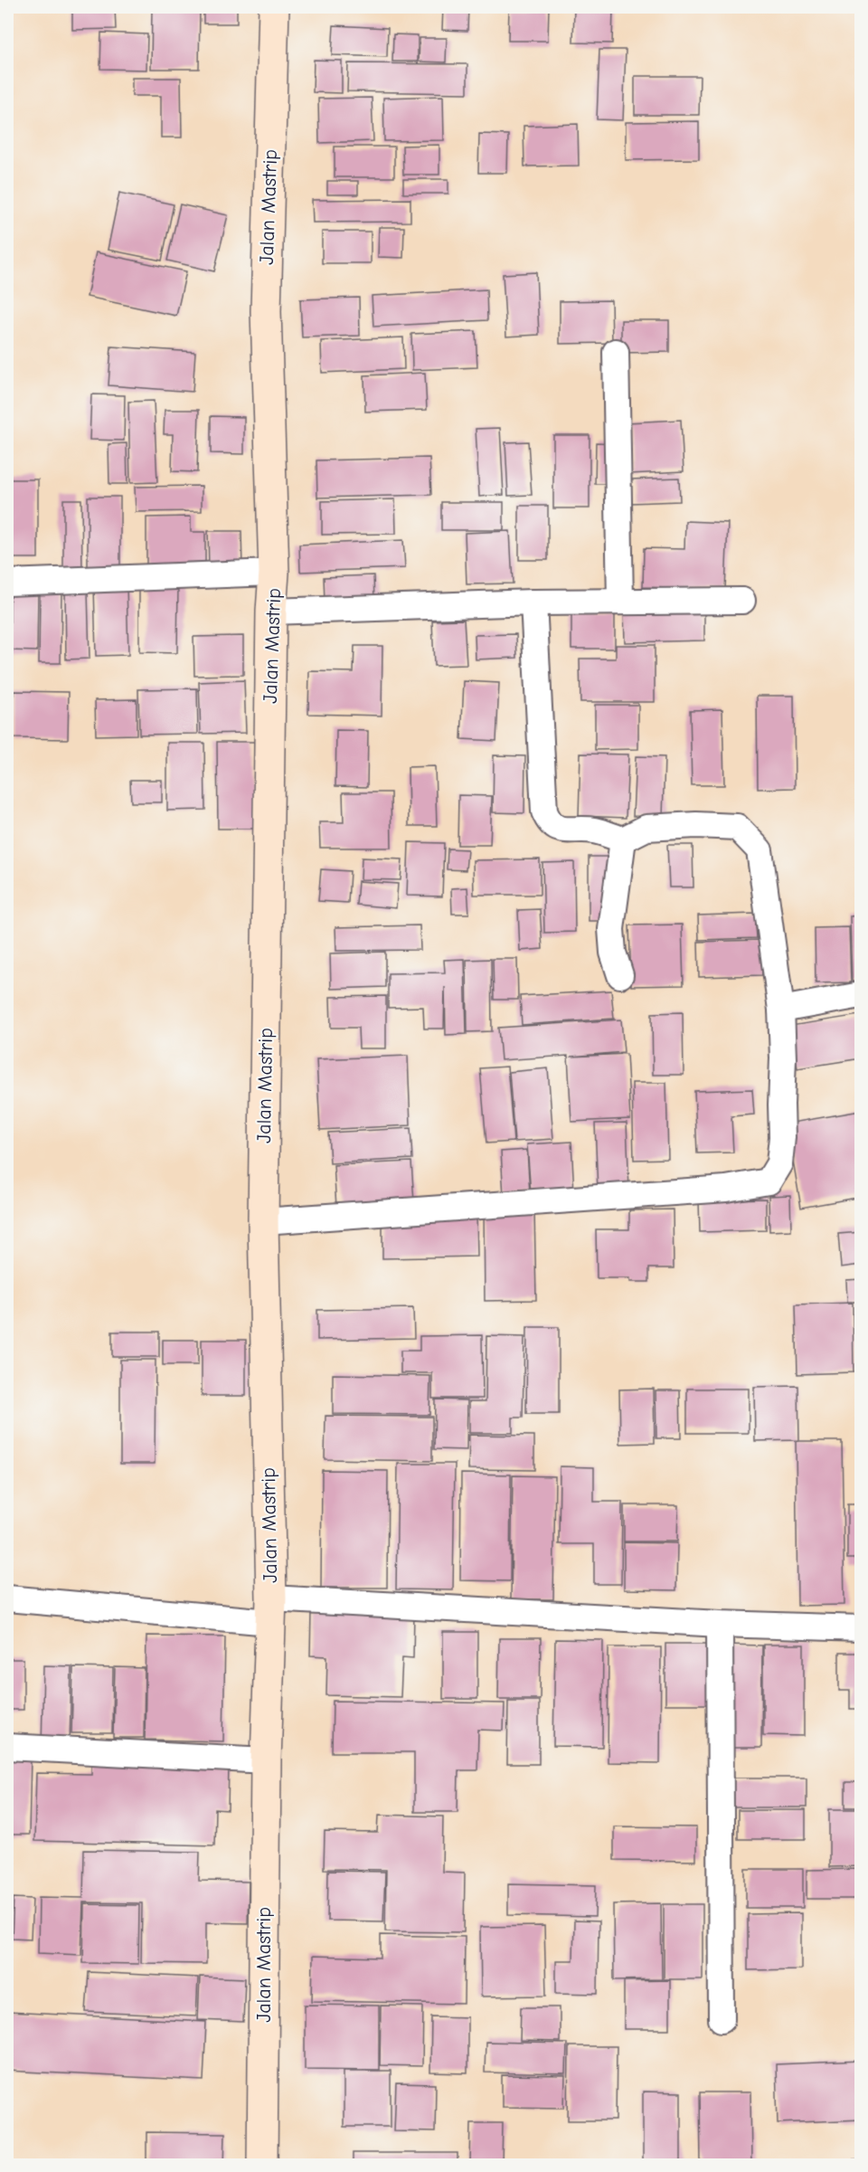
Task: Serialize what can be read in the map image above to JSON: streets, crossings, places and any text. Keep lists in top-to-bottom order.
{
  "streets": {
    "main road": ["Jalan Mastrip"]
  }
}
